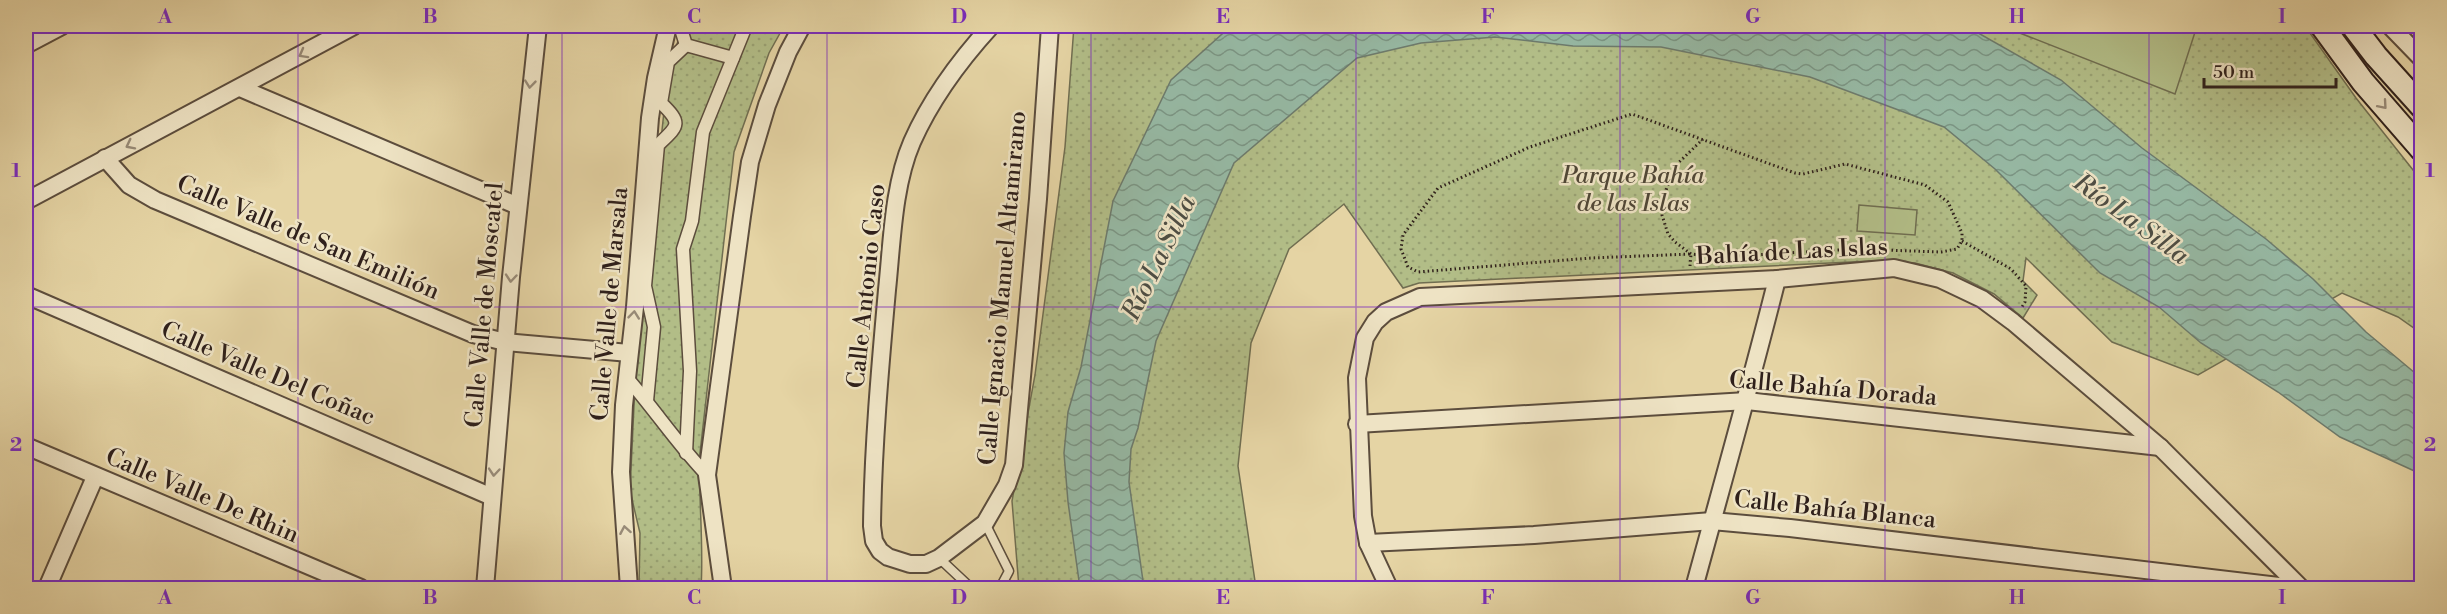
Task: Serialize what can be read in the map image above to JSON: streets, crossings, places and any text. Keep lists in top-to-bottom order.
{
  "streets": {
    "street": [
      "Calle Valle de San Emilión",
      "Bahía de Las Islas",
      "Calle Antonio Caso",
      "Calle Ignacio Manuel Altamirano",
      "Calle Valle de Marsala",
      "Calle Valle de Moscatel",
      "Calle Valle Del Coñac",
      "Calle Bahía Dorada",
      "Calle Valle De Rhin",
      "Calle Bahía Blanca"
    ]
  },
  "crossings": [
    ["Calle Valle de San Emilión", "Calle Valle de Marsala"],
    ["Calle Valle de San Emilión", "Calle Valle de Moscatel"],
    ["Bahía de Las Islas", "Calle Bahía Dorada"],
    ["Calle Antonio Caso", "Calle Ignacio Manuel Altamirano"],
    ["Calle Valle de Moscatel", "Calle Valle Del Coñac"]
  ],
  "water": ["Río La Silla"],
  "parks": ["Parque Bahía de las Islas"],
  "scale_bar": "50 m",
  "grid": {
    "columns": [
      "A",
      "B",
      "C",
      "D",
      "E",
      "F",
      "G",
      "H",
      "I"
    ],
    "rows": ["1", "2"]
  }
}
